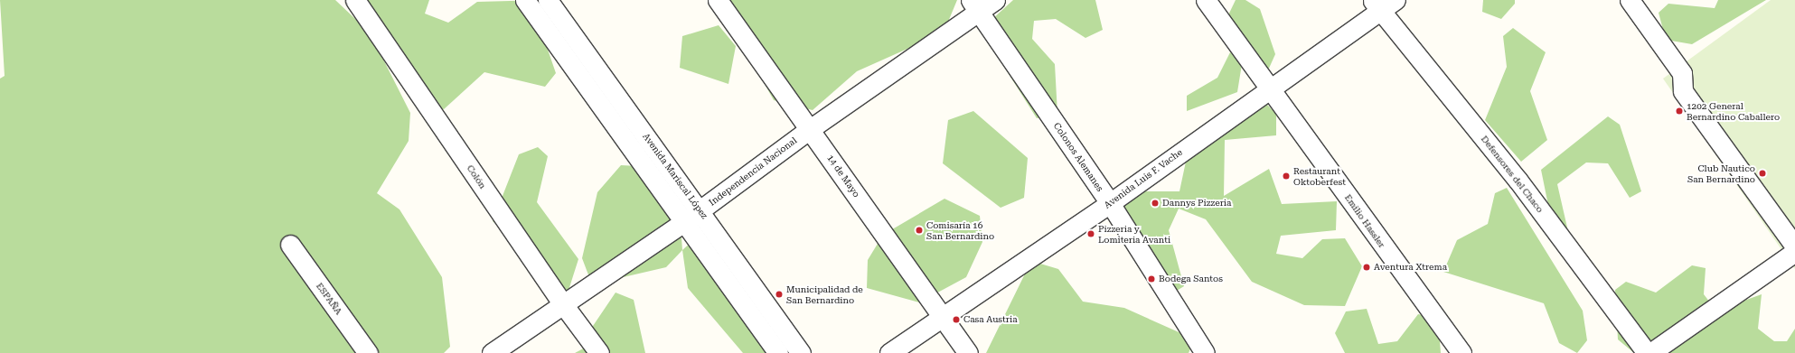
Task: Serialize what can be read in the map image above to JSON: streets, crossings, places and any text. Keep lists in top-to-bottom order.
{
  "streets": {
    "street": [
      "Colonos Alemanes",
      "Independencia Nacional",
      "Defensores del Chaco",
      "Avenida Mariscal López",
      "14 de Mayo",
      "Colón",
      "Avenida Luis F. Vache",
      "Emilio Hassler",
      "ESPAÑA"
    ]
  },
  "crossings": [
    ["Colonos Alemanes", "Independencia Nacional"],
    ["Colonos Alemanes", "Avenida Luis F. Vache"],
    ["Independencia Nacional", "Avenida Mariscal López"],
    ["Independencia Nacional", "14 de Mayo"],
    ["Independencia Nacional", "Colón"],
    ["Defensores del Chaco", "Avenida Luis F. Vache"],
    ["14 de Mayo", "Avenida Luis F. Vache"],
    ["Avenida Luis F. Vache", "Emilio Hassler"]
  ],
  "places": [
    "1202 General Bernardino Caballero",
    "Club Nautico San Bernardino",
    "Restaurant Oktoberfest",
    "Dannys Pizzeria",
    "Comisaría 16 San Bernardino",
    "Pizzeria y Lomiteria Avanti",
    "Aventura Xtrema",
    "Bodega Santos",
    "Municipalidad de San Bernardino",
    "Casa Austria"
  ]
}
